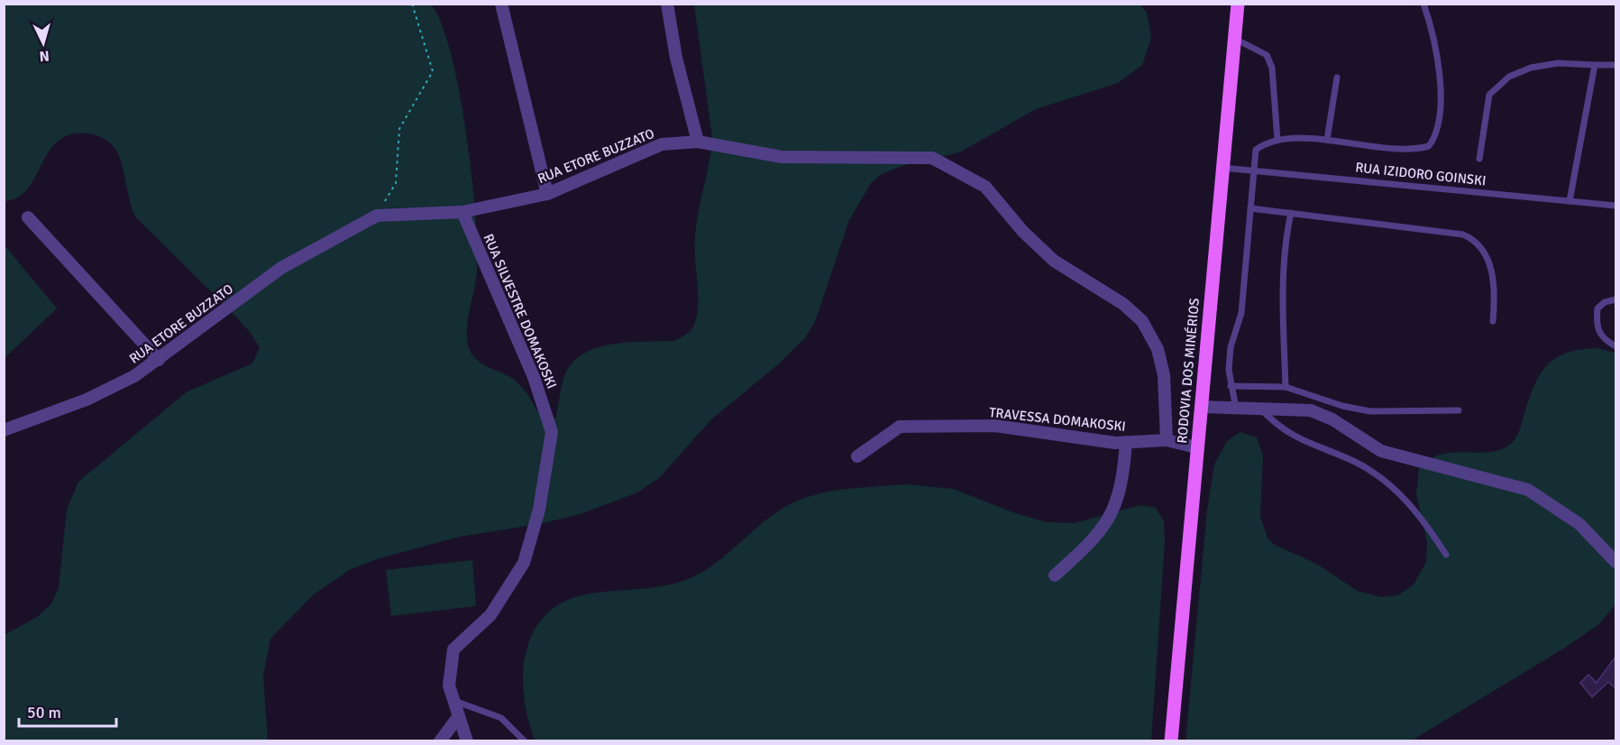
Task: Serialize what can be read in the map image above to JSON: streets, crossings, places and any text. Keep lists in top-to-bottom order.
{
  "streets": {
    "main road": ["RODOVIA DOS MINÉRIOS"],
    "street": ["RUA ETORE BUZZATO", "RUA SILVESTRE DOMAKOSKI", "TRAVESSA DOMAKOSKI"],
    "lane": ["RUA IZIDORO GOINSKI"]
  },
  "crossings": [
    ["RUA ETORE BUZZATO", "RUA SILVESTRE DOMAKOSKI"],
    ["RUA ETORE BUZZATO", "TRAVESSA DOMAKOSKI"],
    ["RUA IZIDORO GOINSKI", "RODOVIA DOS MINÉRIOS"]
  ],
  "scale_bar": "50 m",
  "north": "bottom"
}
